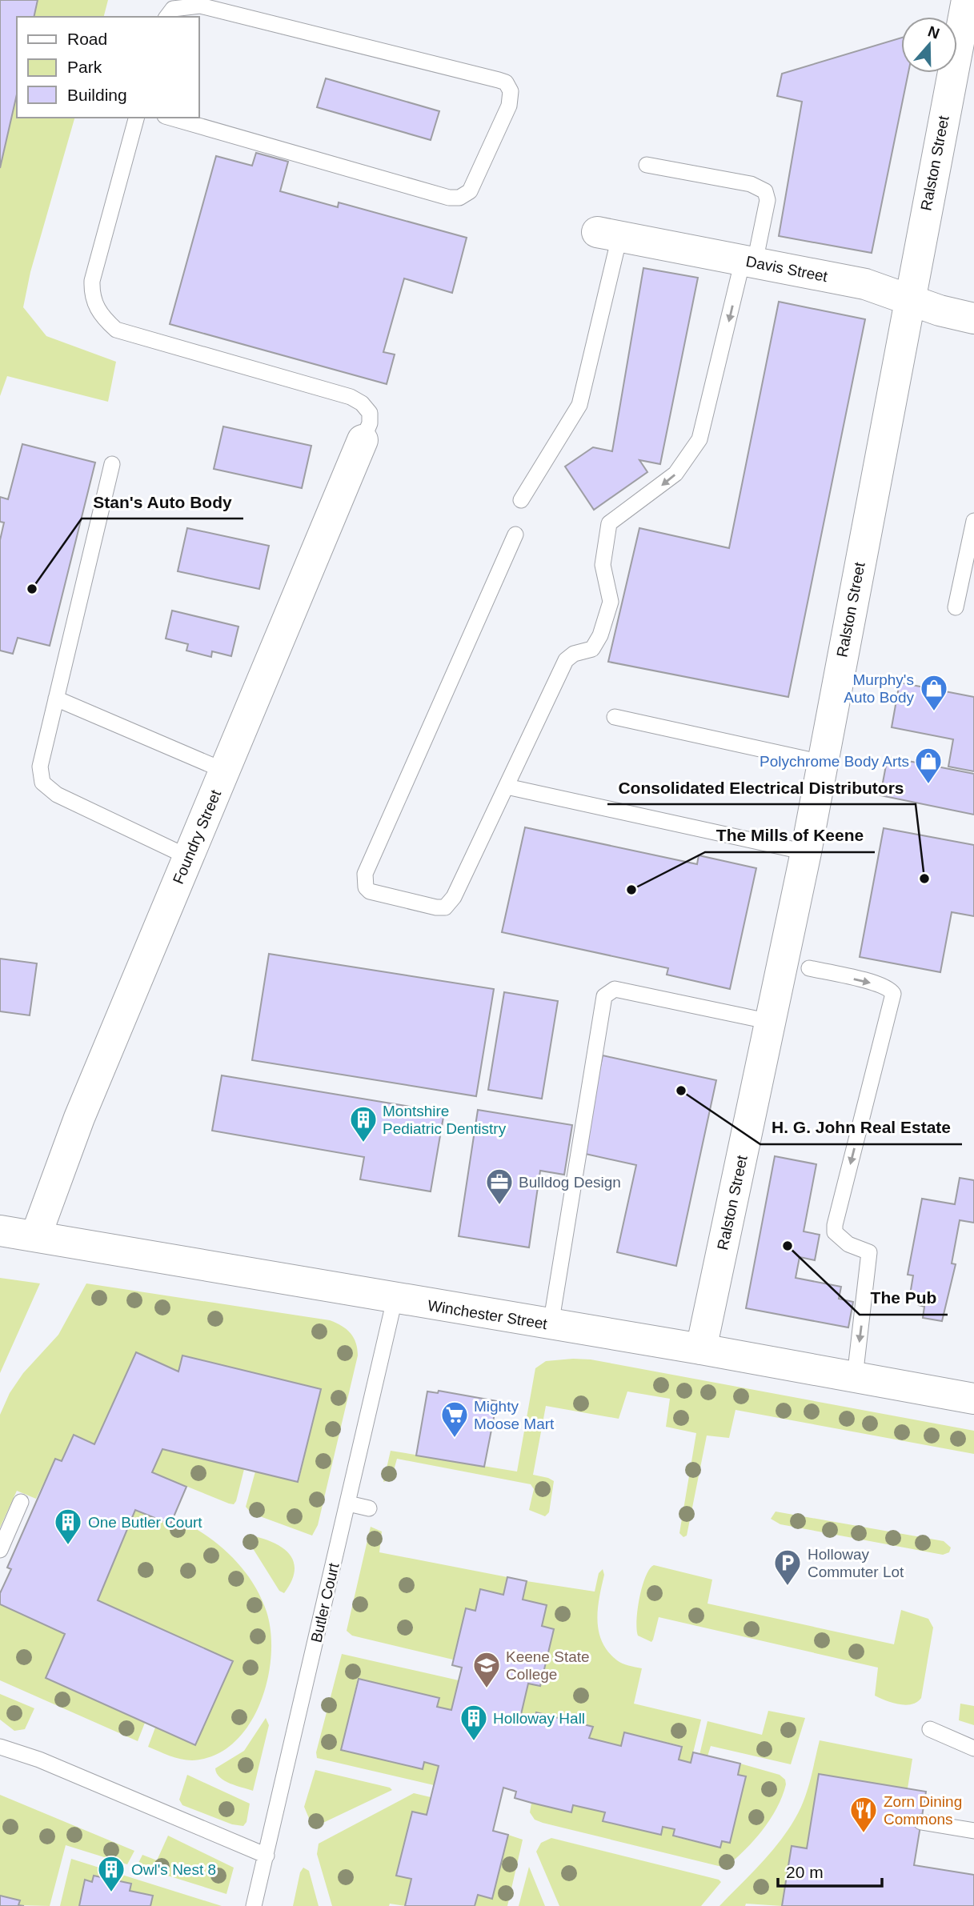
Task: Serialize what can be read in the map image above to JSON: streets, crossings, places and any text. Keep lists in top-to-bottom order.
{
  "streets": {
    "street": [
      "Ralston Street",
      "Davis Street",
      "Foundry Street",
      "Winchester Street"
    ],
    "lane": ["Butler Court"]
  },
  "crossings": [
    ["Ralston Street", "Davis Street"],
    ["Ralston Street", "Winchester Street"],
    ["Foundry Street", "Winchester Street"],
    ["Winchester Street", "Butler Court"]
  ],
  "places": {
    "other": [
      "Stan's Auto Body",
      "Consolidated Electrical Distributors",
      "The Mills of Keene",
      "H. G. John Real Estate",
      "The Pub"
    ],
    "shop": ["Murphy's Auto Body", "Polychrome Body Arts"],
    "building": [
      "Montshire Pediatric Dentistry",
      "One Butler Court",
      "Holloway Hall",
      "Owl's Nest 8"
    ],
    "office": ["Bulldog Design"],
    "supermarket": ["Mighty Moose Mart"],
    "parking": ["Holloway Commuter Lot"],
    "school or university": ["Keene State College"],
    "restaurant": ["Zorn Dining Commons"]
  },
  "legend": ["Road", "Park", "Building"],
  "scale_bar": "20 m",
  "north": "top"
}
